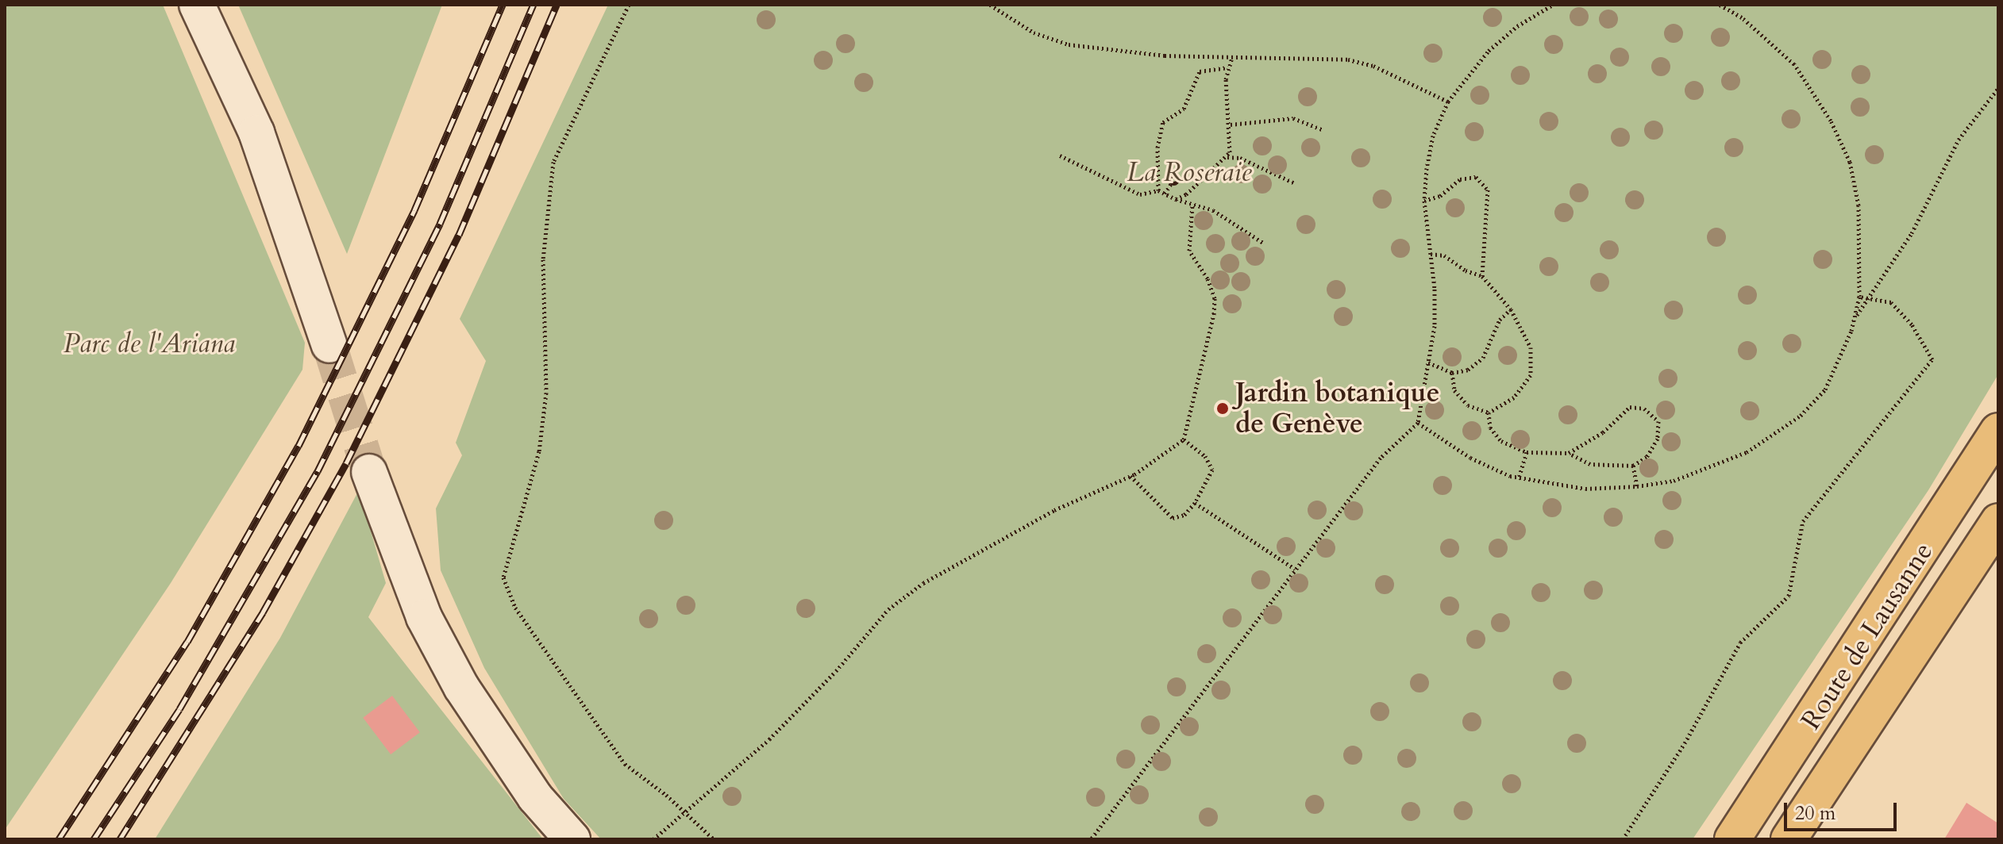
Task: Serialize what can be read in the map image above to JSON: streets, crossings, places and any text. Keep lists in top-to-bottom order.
{
  "streets": {
    "main road": ["Route de Lausanne"]
  },
  "parks": ["La Roseraie", "Parc de l'Ariana"],
  "places": ["Jardin botanique de Genève"],
  "scale_bar": "20 m"
}
